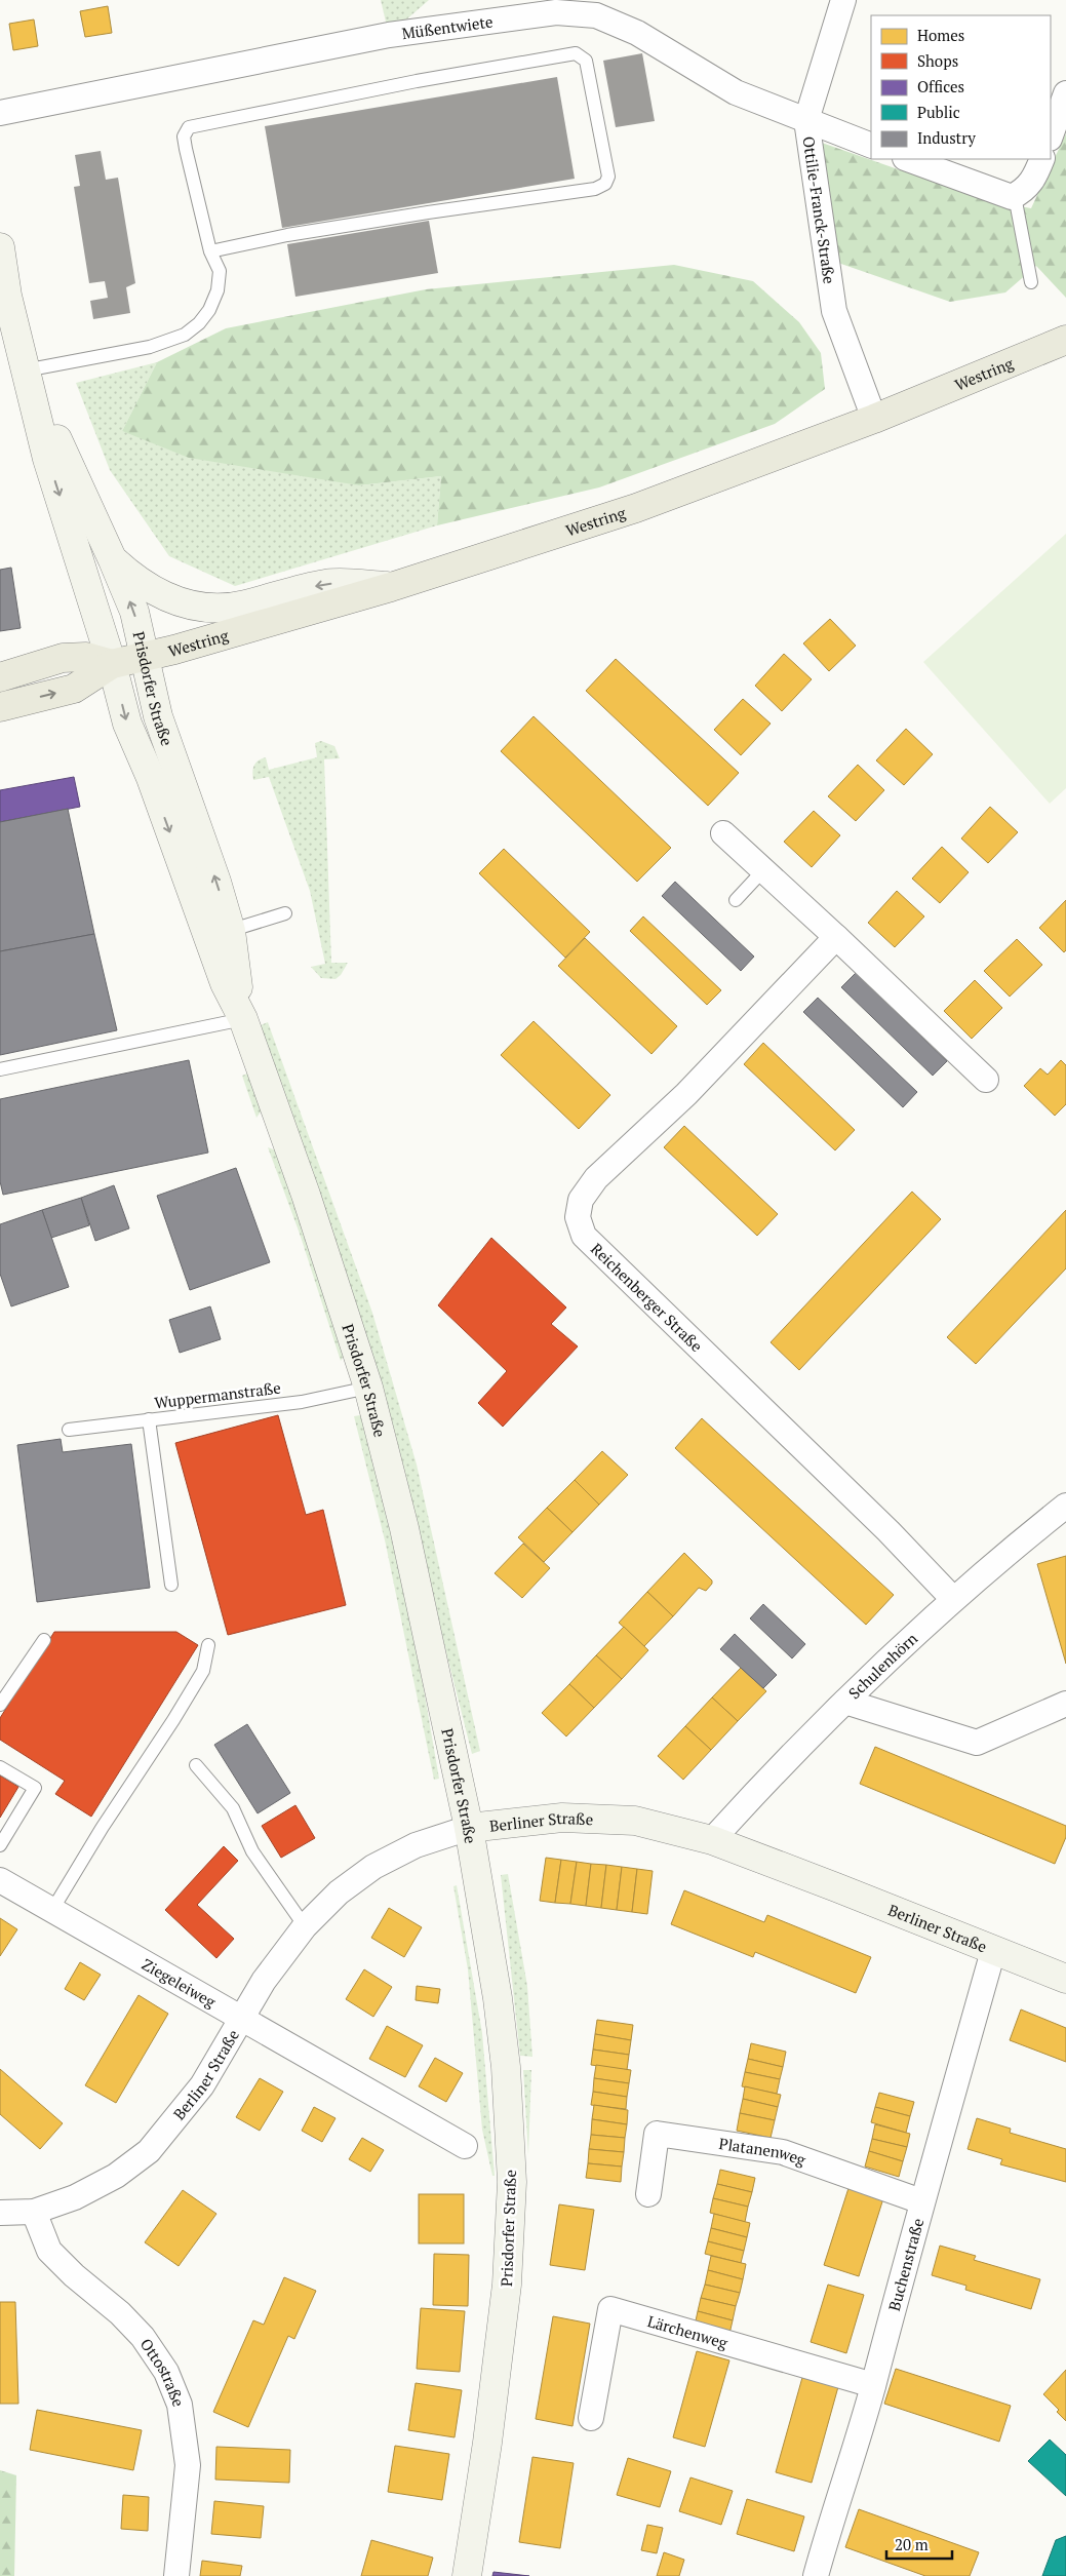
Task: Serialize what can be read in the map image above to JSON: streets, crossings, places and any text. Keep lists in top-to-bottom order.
{
  "streets": {
    "main road": ["Westring", "Prisdorfer Straße", "Berliner Straße"],
    "street": [
      "Müßentwiete",
      "Ottilie-Franck-Straße",
      "Reichenberger Straße",
      "Schulenhörn",
      "Ziegeleiweg",
      "Platanenweg",
      "Buchenstraße",
      "Lärchenweg",
      "Ottostraße"
    ],
    "lane": ["Wuppermanstraße"]
  },
  "crossings": [
    ["Müßentwiete", "Ottilie-Franck-Straße"],
    ["Ottilie-Franck-Straße", "Westring"],
    ["Westring", "Prisdorfer Straße"],
    ["Prisdorfer Straße", "Wuppermanstraße"],
    ["Prisdorfer Straße", "Berliner Straße"],
    ["Reichenberger Straße", "Schulenhörn"],
    ["Schulenhörn", "Berliner Straße"],
    ["Berliner Straße", "Ziegeleiweg"],
    ["Berliner Straße", "Buchenstraße"],
    ["Berliner Straße", "Ottostraße"],
    ["Platanenweg", "Buchenstraße"],
    ["Buchenstraße", "Lärchenweg"]
  ],
  "legend": [
    "Homes",
    "Shops",
    "Offices",
    "Public",
    "Industry"
  ],
  "scale_bar": "20 m"
}
